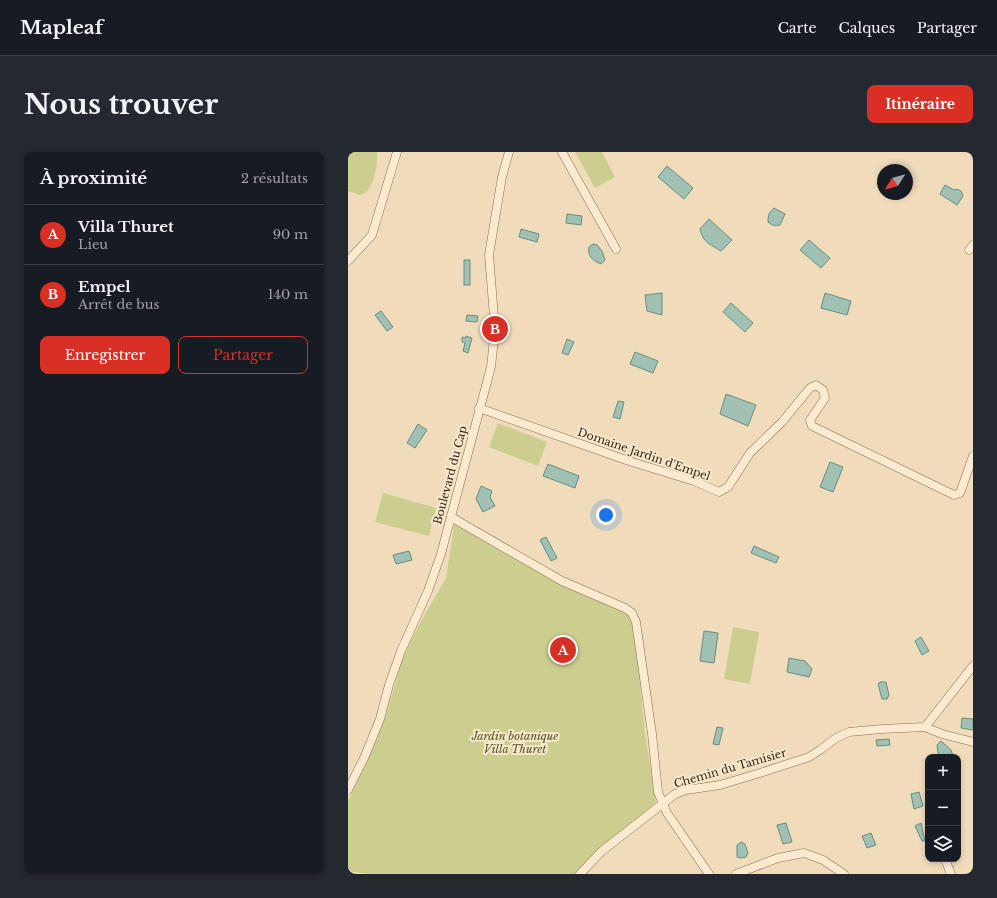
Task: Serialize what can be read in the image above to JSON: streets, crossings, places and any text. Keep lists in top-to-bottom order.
{
  "streets": {
    "street": ["Domaine Jardin d'Empel", "Boulevard du Cap", "Chemin du Tamisier"]
  },
  "crossings": [
    ["Domaine Jardin d'Empel", "Boulevard du Cap"]
  ],
  "parks": ["Jardin botanique Villa Thuret"],
  "north": "bottom left",
  "page": {
    "header": "Mapleaf",
    "nav": ["Carte", "Calques", "Partager"],
    "buttons": [
      "Itinéraire",
      ["Enregistrer", "Partager"]
    ],
    "title": "Nous trouver",
    "heading": ["À proximité", "2 résultats"],
    "list": [
      {
        "mark": "A",
        "name": "Villa Thuret",
        "note": "Lieu",
        "value": "90 m"
      },
      {
        "mark": "B",
        "name": "Empel",
        "note": "Arrêt de bus",
        "value": "140 m"
      }
    ],
    "pins": ["B", "A"],
    "map_buttons": ["+", "−"]
  }
}
